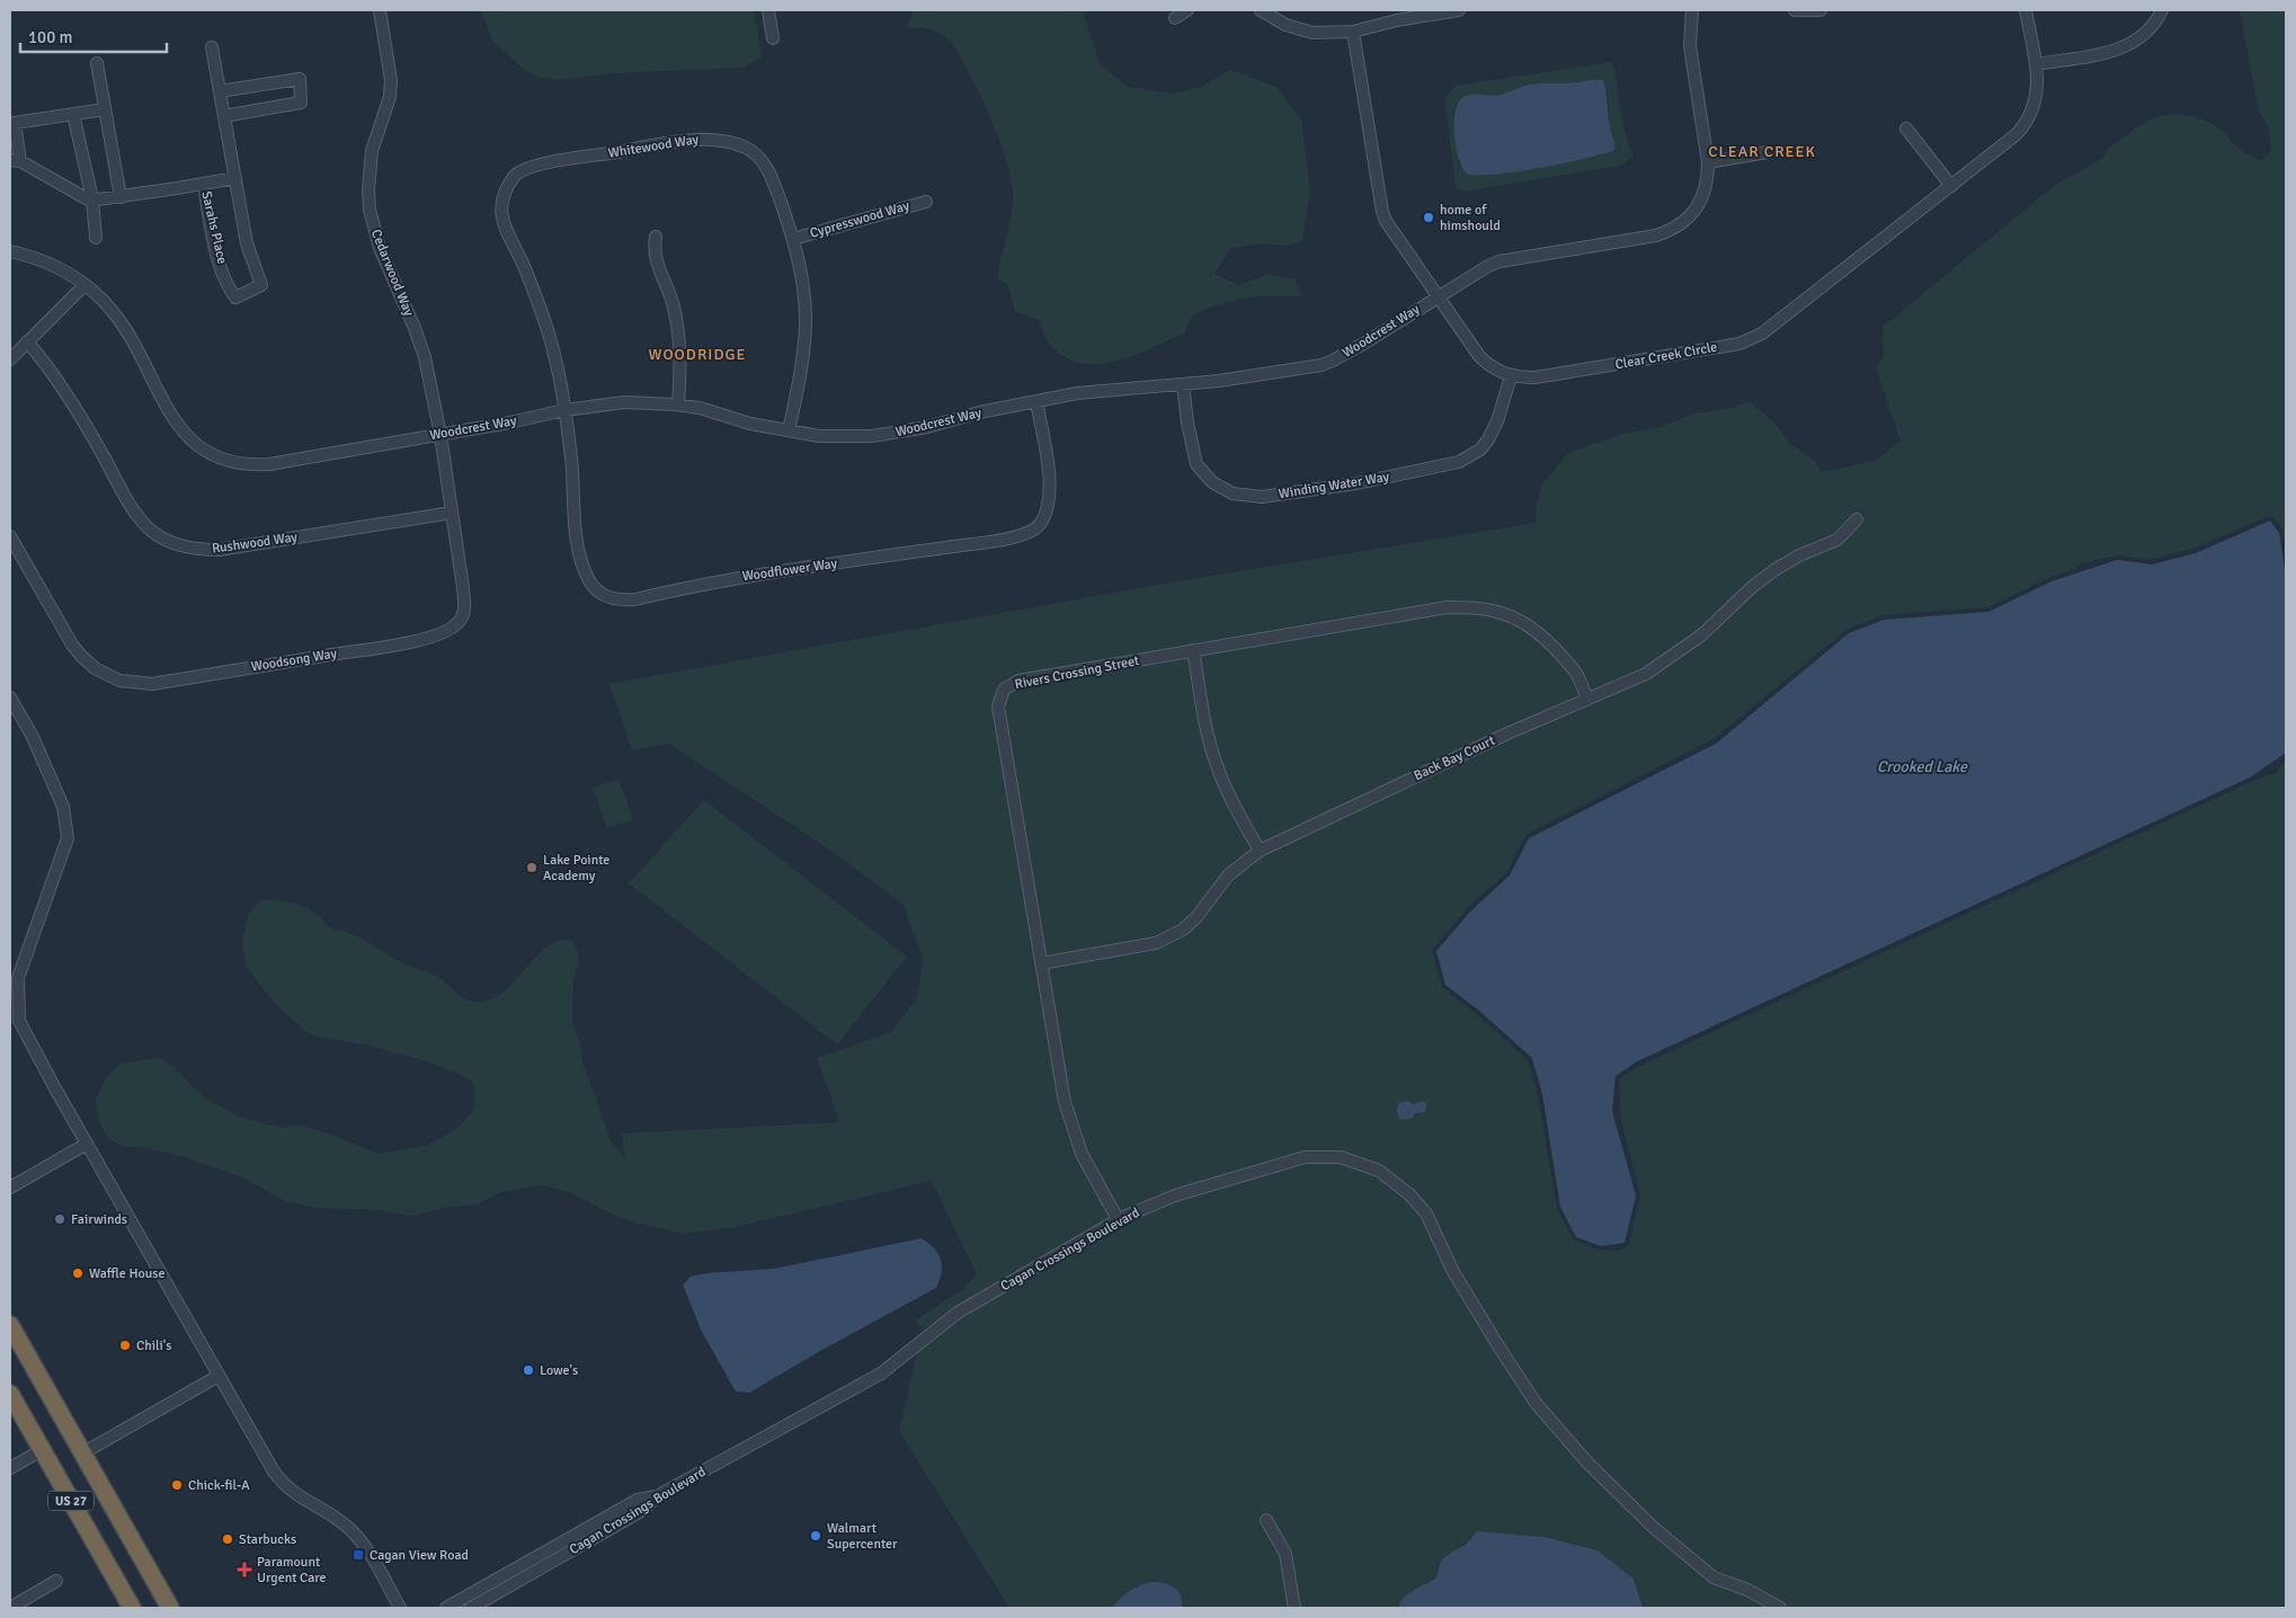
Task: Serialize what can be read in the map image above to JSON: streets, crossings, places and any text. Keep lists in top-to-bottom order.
{
  "streets": {
    "highway": ["US 27"],
    "street": [
      "Whitewood Way",
      "Cypresswood Way",
      "Sarahs Place",
      "Cedarwood Way",
      "Woodcrest Way",
      "Clear Creek Circle",
      "Winding Water Way",
      "Rushwood Way",
      "Woodflower Way",
      "Woodsong Way",
      "Rivers Crossing Street",
      "Back Bay Court",
      "Cagan Crossings Boulevard"
    ]
  },
  "crossings": [
    ["Whitewood Way", "Cypresswood Way"],
    ["Whitewood Way", "Woodcrest Way"],
    ["Whitewood Way", "Woodflower Way"],
    ["Cedarwood Way", "Woodcrest Way"],
    ["Cedarwood Way", "Woodsong Way"],
    ["Woodcrest Way", "Clear Creek Circle"],
    ["Woodcrest Way", "Winding Water Way"],
    ["Woodcrest Way", "Woodflower Way"],
    ["Woodcrest Way", "Woodsong Way"],
    ["Clear Creek Circle", "Winding Water Way"],
    ["Rushwood Way", "Woodsong Way"],
    ["Rivers Crossing Street", "Back Bay Court"],
    ["Rivers Crossing Street", "Cagan Crossings Boulevard"]
  ],
  "districts": ["CLEAR CREEK", "WOODRIDGE"],
  "water": ["Crooked Lake"],
  "places": {
    "other": [
      "home of himshould",
      "Lake Pointe Academy",
      "Fairwinds",
      "Waffle House",
      "Chili's",
      "Lowe's",
      "Chick-fil-A",
      "Walmart Supercenter",
      "Starbucks"
    ],
    "transit": ["Cagan View Road"],
    "health": ["Paramount Urgent Care"]
  },
  "scale_bar": "100 m"
}
